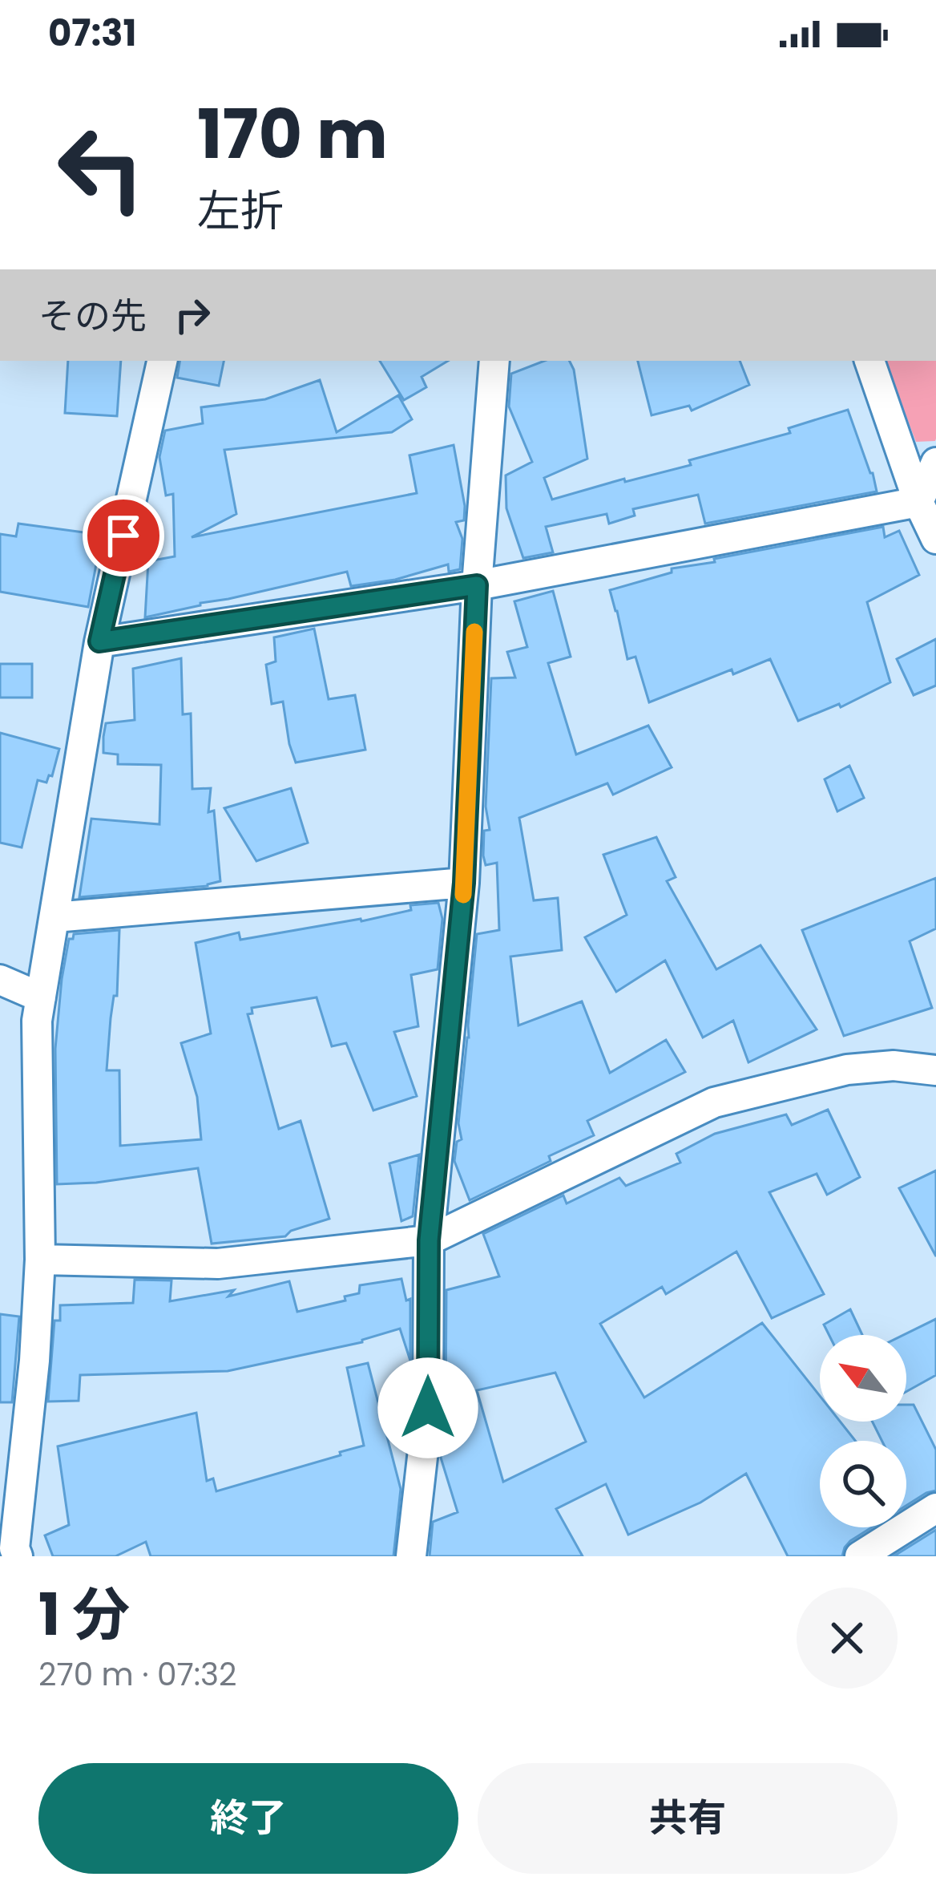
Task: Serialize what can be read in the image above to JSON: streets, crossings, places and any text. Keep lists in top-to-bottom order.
{
  "north": "top left",
  "page": {
    "status": "07:31",
    "turn": ["170 m", "左折"],
    "then": "その先",
    "heading": ["1 分", "270 m · 07:32"],
    "buttons": ["終了", "共有"]
  }
}
